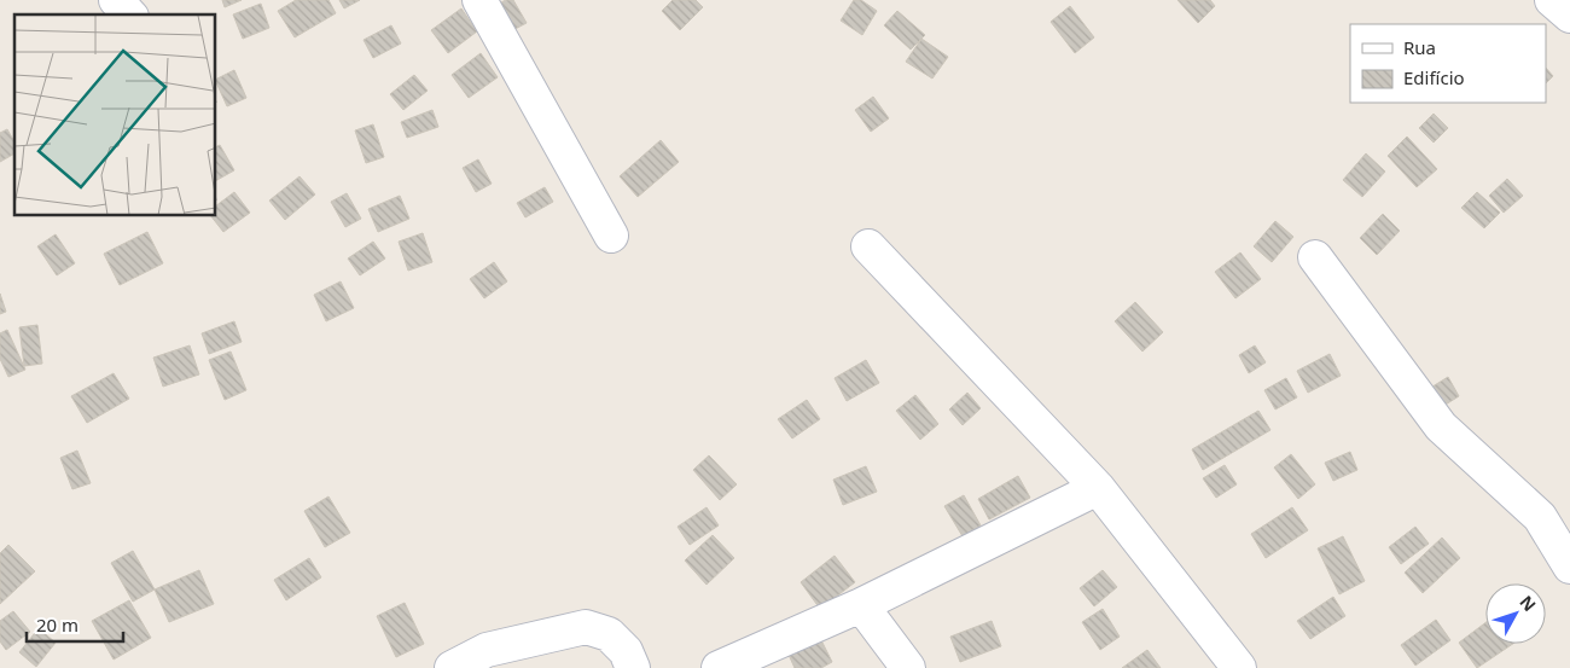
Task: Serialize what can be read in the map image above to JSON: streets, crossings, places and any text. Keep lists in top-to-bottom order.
{
  "legend": ["Rua", "Edifício"],
  "scale_bar": "20 m",
  "north": "top right"
}
